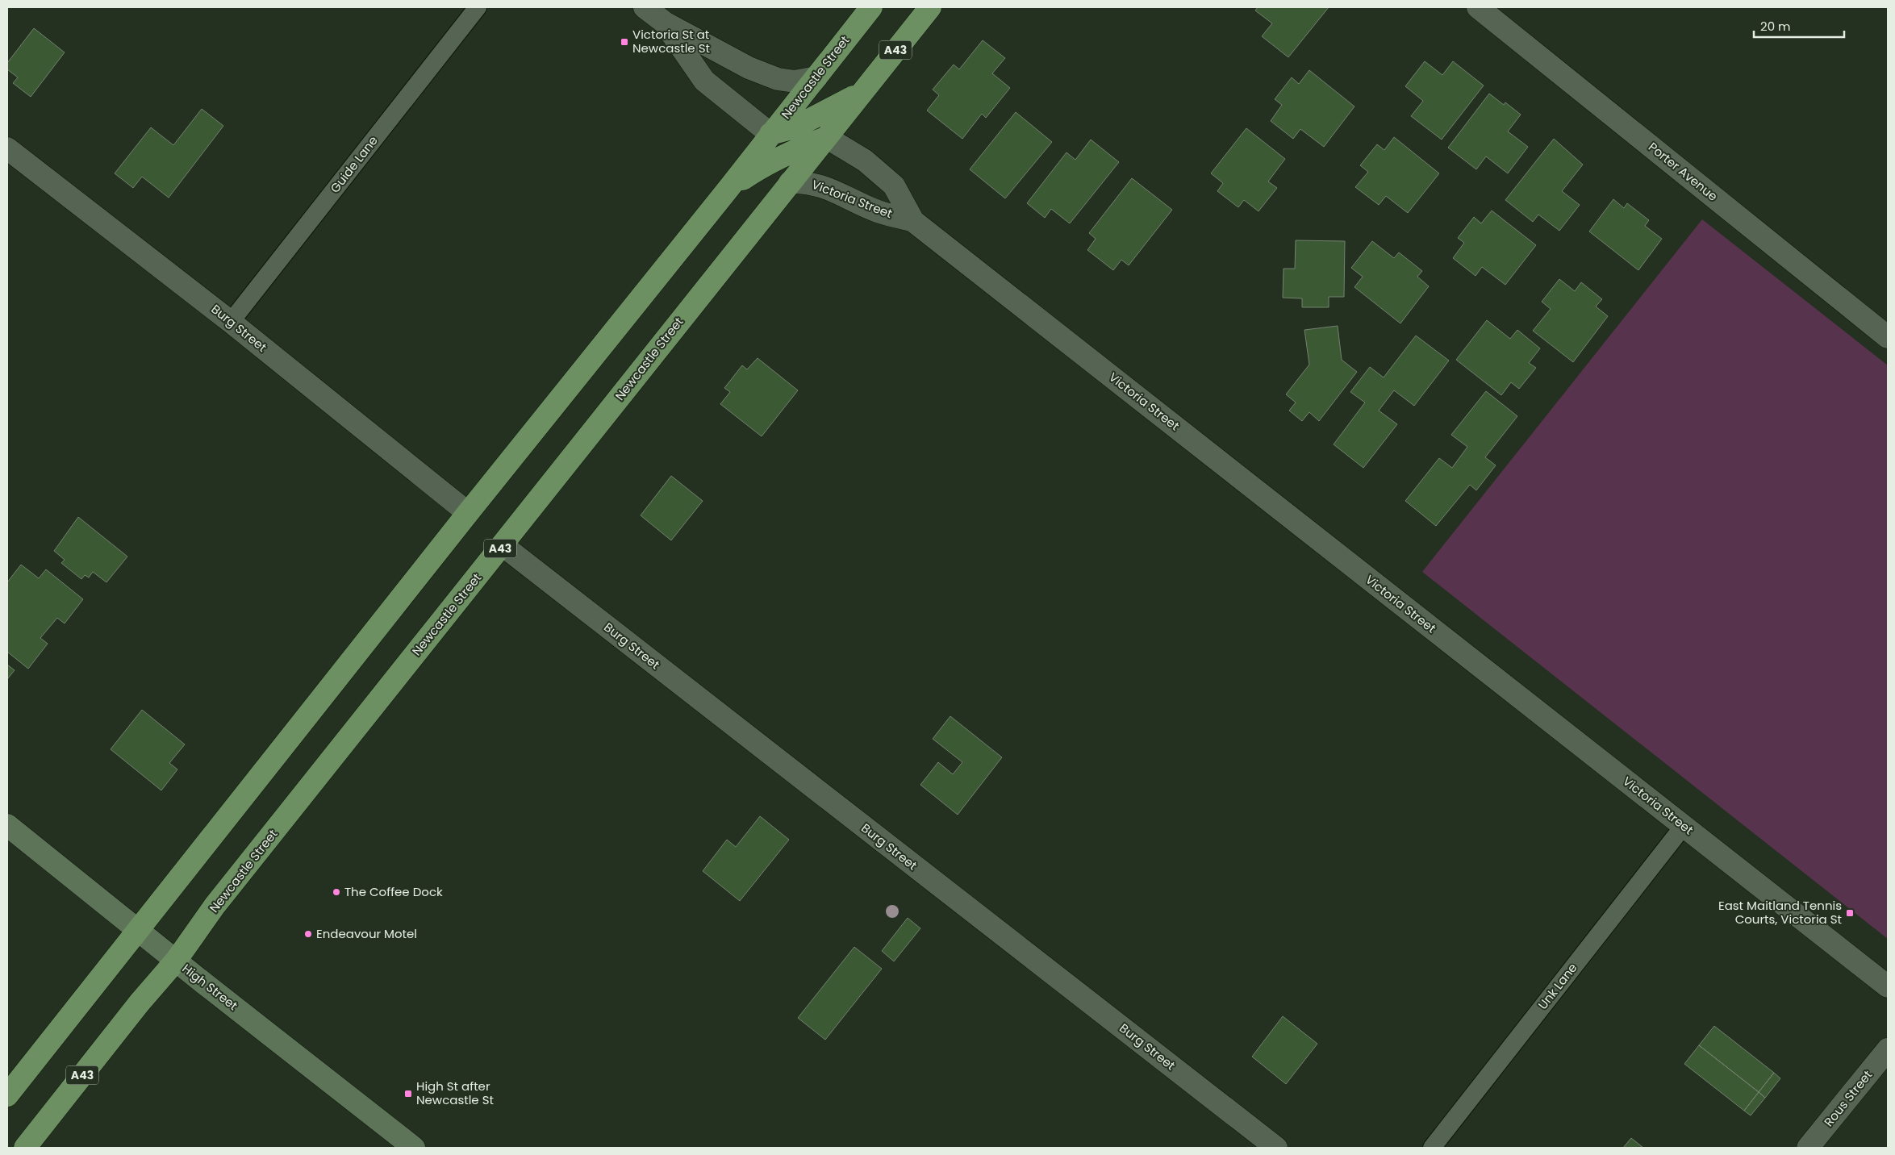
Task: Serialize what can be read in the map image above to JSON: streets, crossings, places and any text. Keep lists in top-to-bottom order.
{
  "streets": {
    "highway": ["A43", "Newcastle Street"],
    "main road": ["High Street"],
    "street": [
      "Porter Avenue",
      "Victoria Street",
      "Burg Street",
      "Rous Street"
    ],
    "lane": ["Guide Lane", "Unk Lane"]
  },
  "crossings": [
    ["Newcastle Street", "Victoria Street"],
    ["Newcastle Street", "Burg Street"],
    ["Newcastle Street", "High Street"],
    ["Guide Lane", "Burg Street"],
    ["Victoria Street", "Unk Lane"]
  ],
  "places": {
    "transit": ["Victoria St at Newcastle St", "East Maitland Tennis Courts, Victoria St", "High St after Newcastle St"],
    "other": ["The Coffee Dock", "Endeavour Motel"]
  },
  "scale_bar": "20 m"
}
